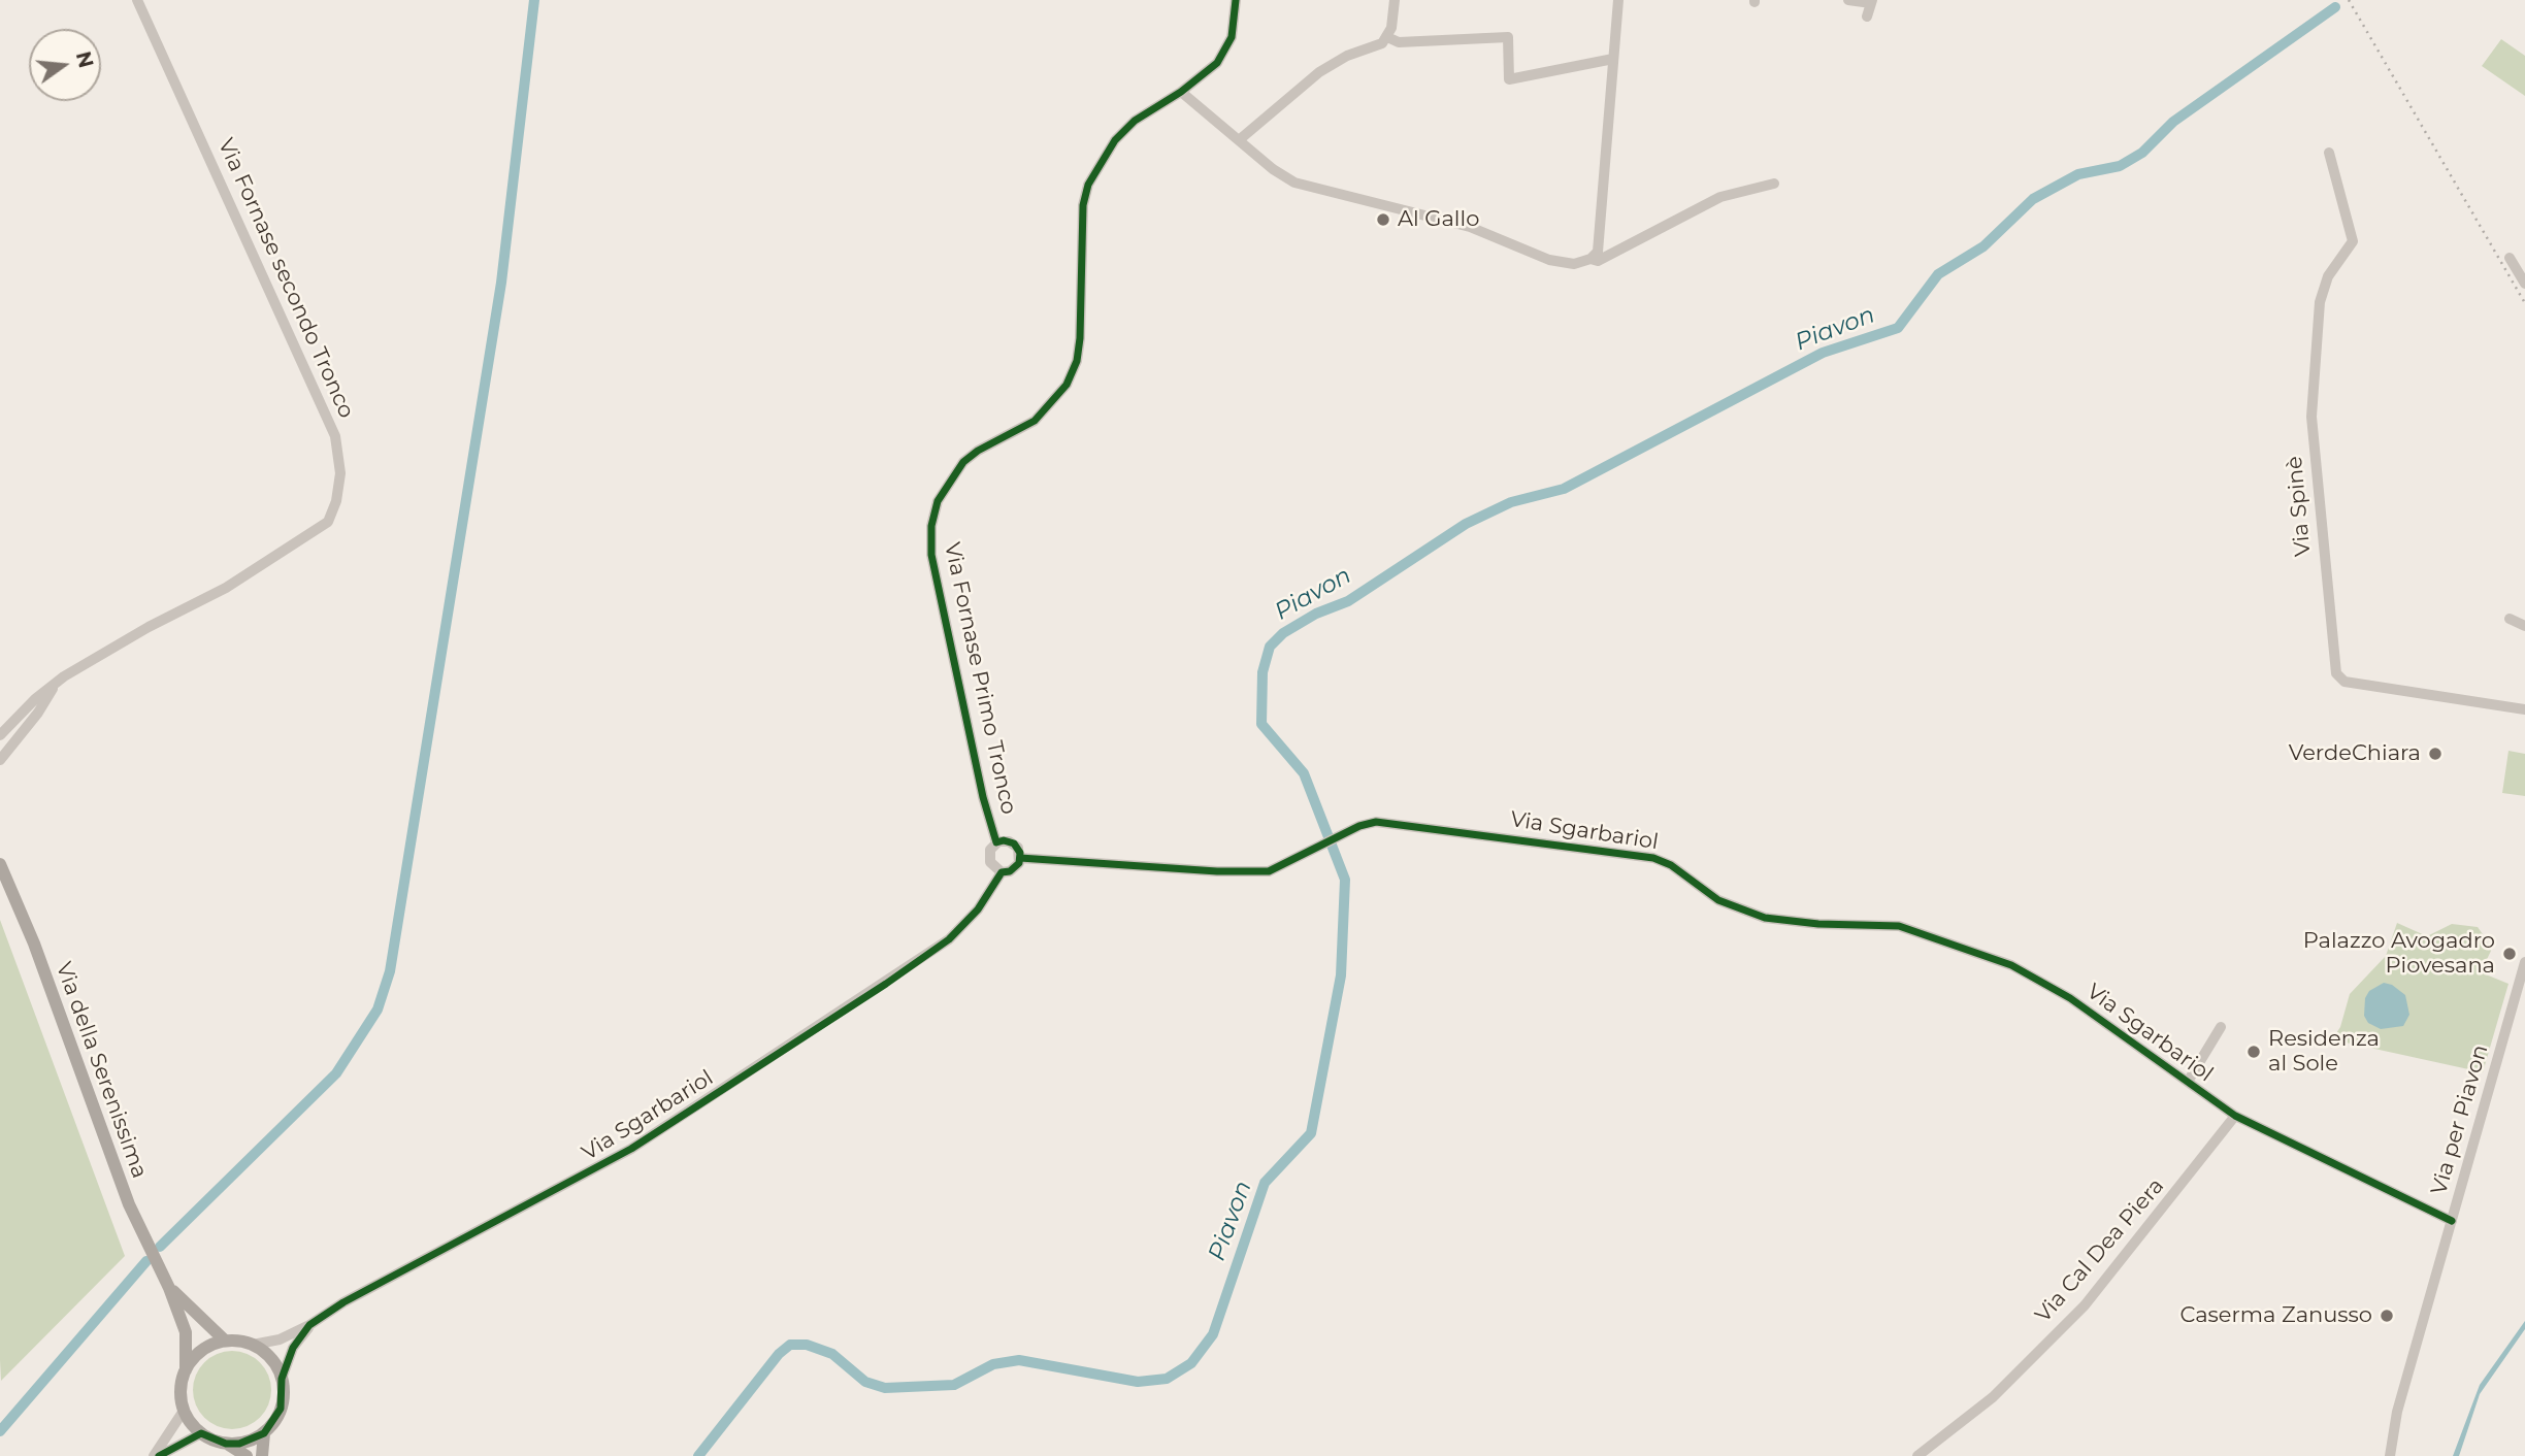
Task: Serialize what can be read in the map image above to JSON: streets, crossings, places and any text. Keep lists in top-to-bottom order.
{
  "streets": {
    "main road": ["Via della Serenissima"],
    "street": [
      "Via Fornase secondo Tronco",
      "Via Spinè",
      "Via Fornase Primo Tronco",
      "Via Sgarbariol",
      "Via per Piavon",
      "Via Cal Dea Piera"
    ]
  },
  "crossings": [
    ["Via Fornase Primo Tronco", "Via Sgarbariol"],
    ["Via Sgarbariol", "Via della Serenissima"],
    ["Via Sgarbariol", "Via per Piavon"],
    ["Via Sgarbariol", "Via Cal Dea Piera"]
  ],
  "water": ["Piavon"],
  "places": [
    "Al Gallo",
    "VerdeChiara",
    "Palazzo Avogadro Piovesana",
    "Residenza al Sole",
    "Caserma Zanusso"
  ],
  "north": "right"
}
